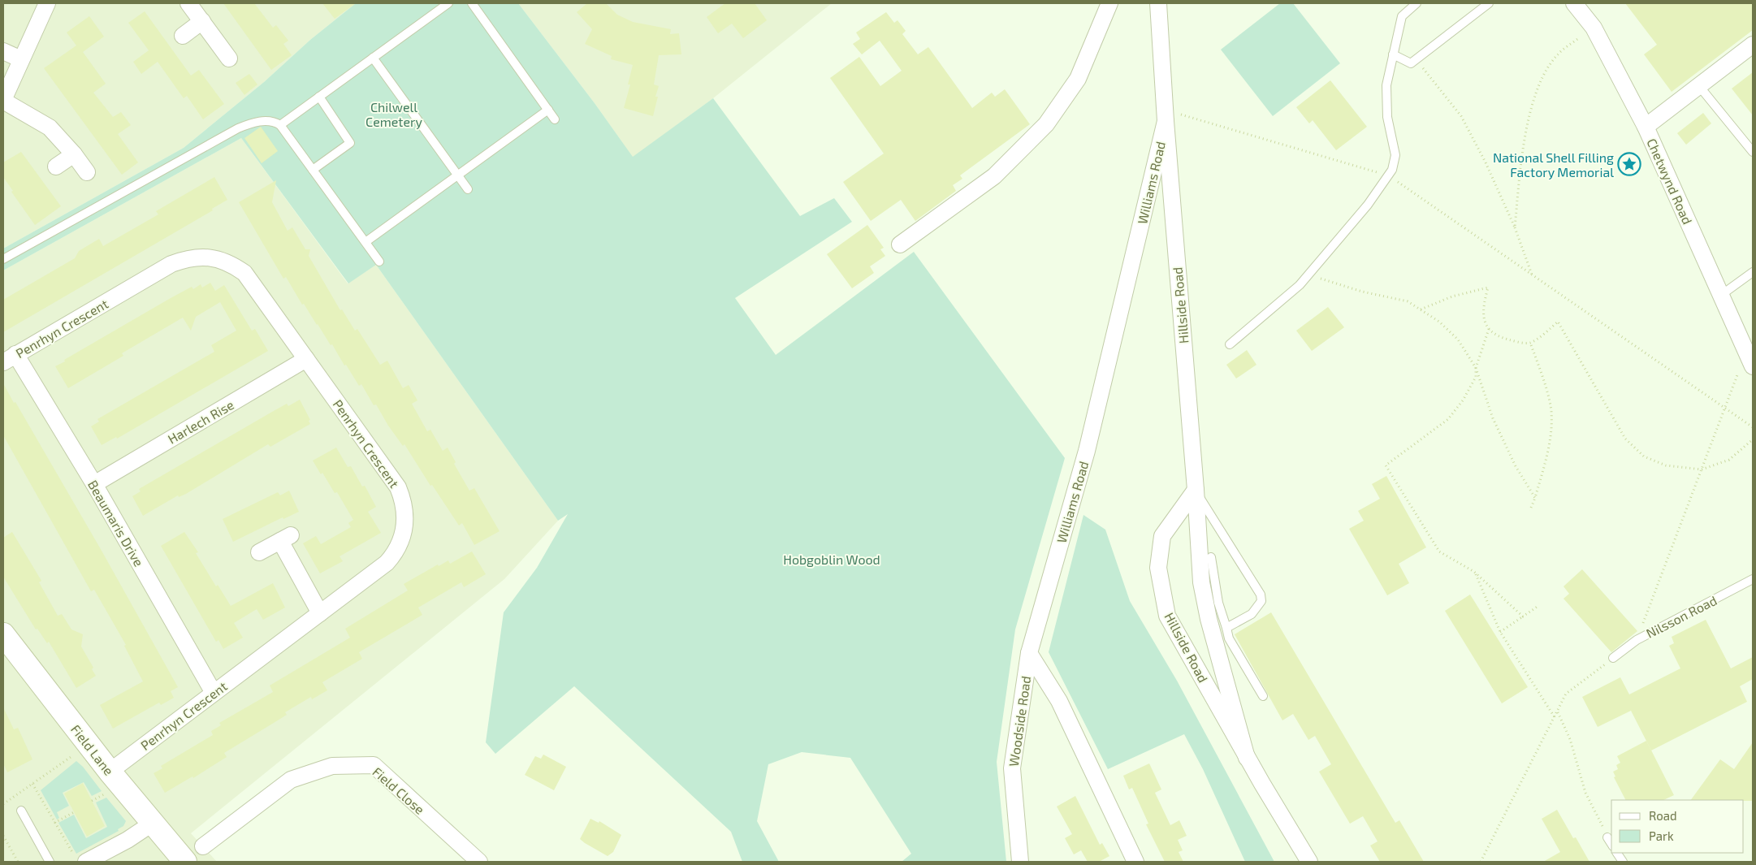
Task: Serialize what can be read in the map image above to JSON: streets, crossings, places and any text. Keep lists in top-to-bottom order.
{
  "streets": {
    "street": [
      "Chetwynd Road",
      "Williams Road",
      "Hillside Road",
      "Penrhyn Crescent",
      "Harlech Rise",
      "Beaumaris Drive",
      "Woodside Road",
      "Field Lane",
      "Field Close"
    ],
    "lane": ["Nilsson Road"]
  },
  "crossings": [
    ["Williams Road", "Hillside Road"],
    ["Williams Road", "Woodside Road"],
    ["Penrhyn Crescent", "Harlech Rise"],
    ["Penrhyn Crescent", "Beaumaris Drive"],
    ["Penrhyn Crescent", "Field Lane"],
    ["Harlech Rise", "Beaumaris Drive"]
  ],
  "parks": ["Chilwell Cemetery", "Hobgoblin Wood"],
  "places": {
    "place": ["National Shell Filling Factory Memorial"]
  },
  "legend": ["Road", "Park"]
}
